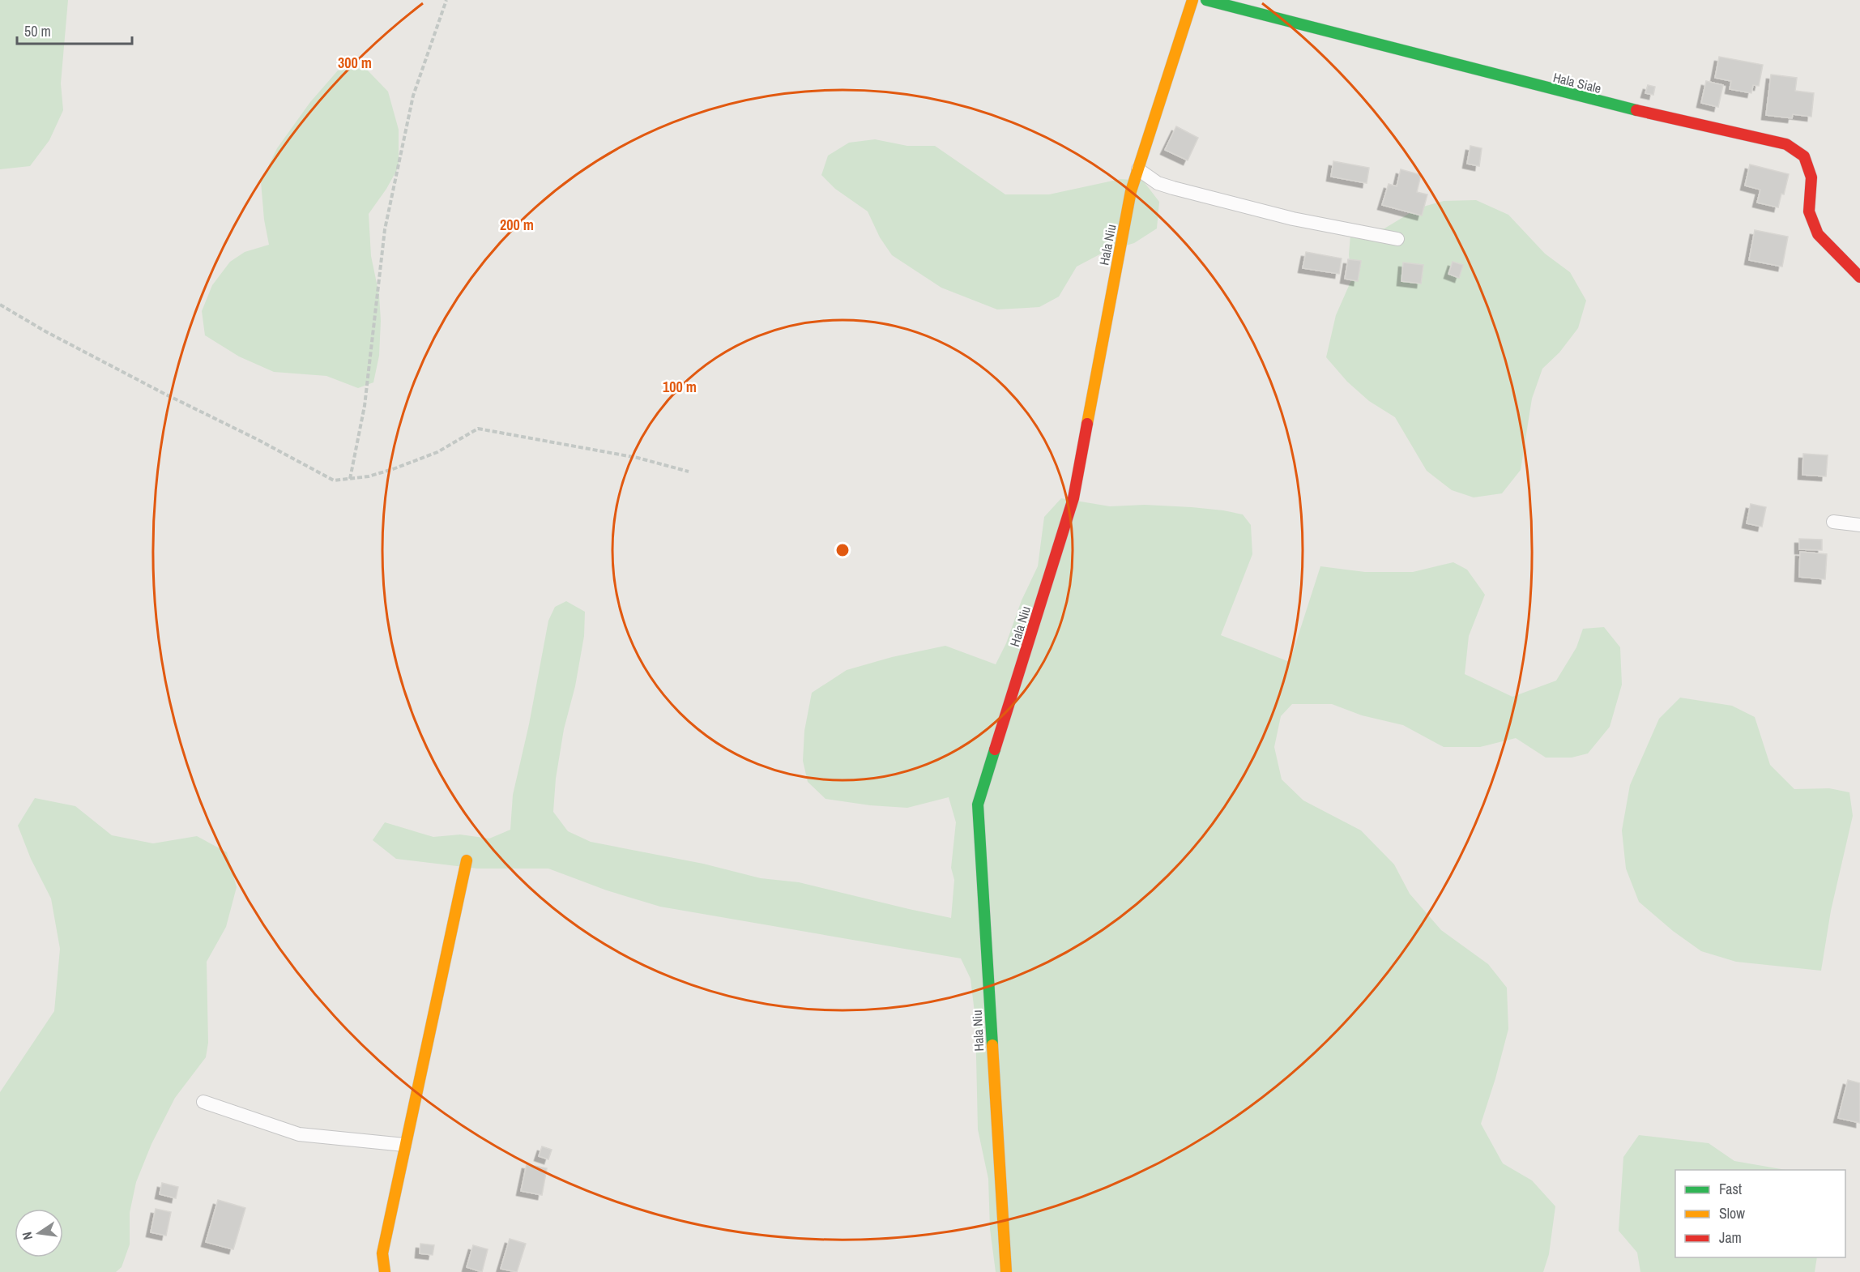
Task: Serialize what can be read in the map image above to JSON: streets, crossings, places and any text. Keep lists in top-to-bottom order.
{
  "streets": {
    "street": ["Hala Siale", "Hala Niu"]
  },
  "legend": ["Fast", "Slow", "Jam"],
  "scale_bar": "50 m",
  "north": "left",
  "rings": ["300 m", "200 m", "100 m"]
}
